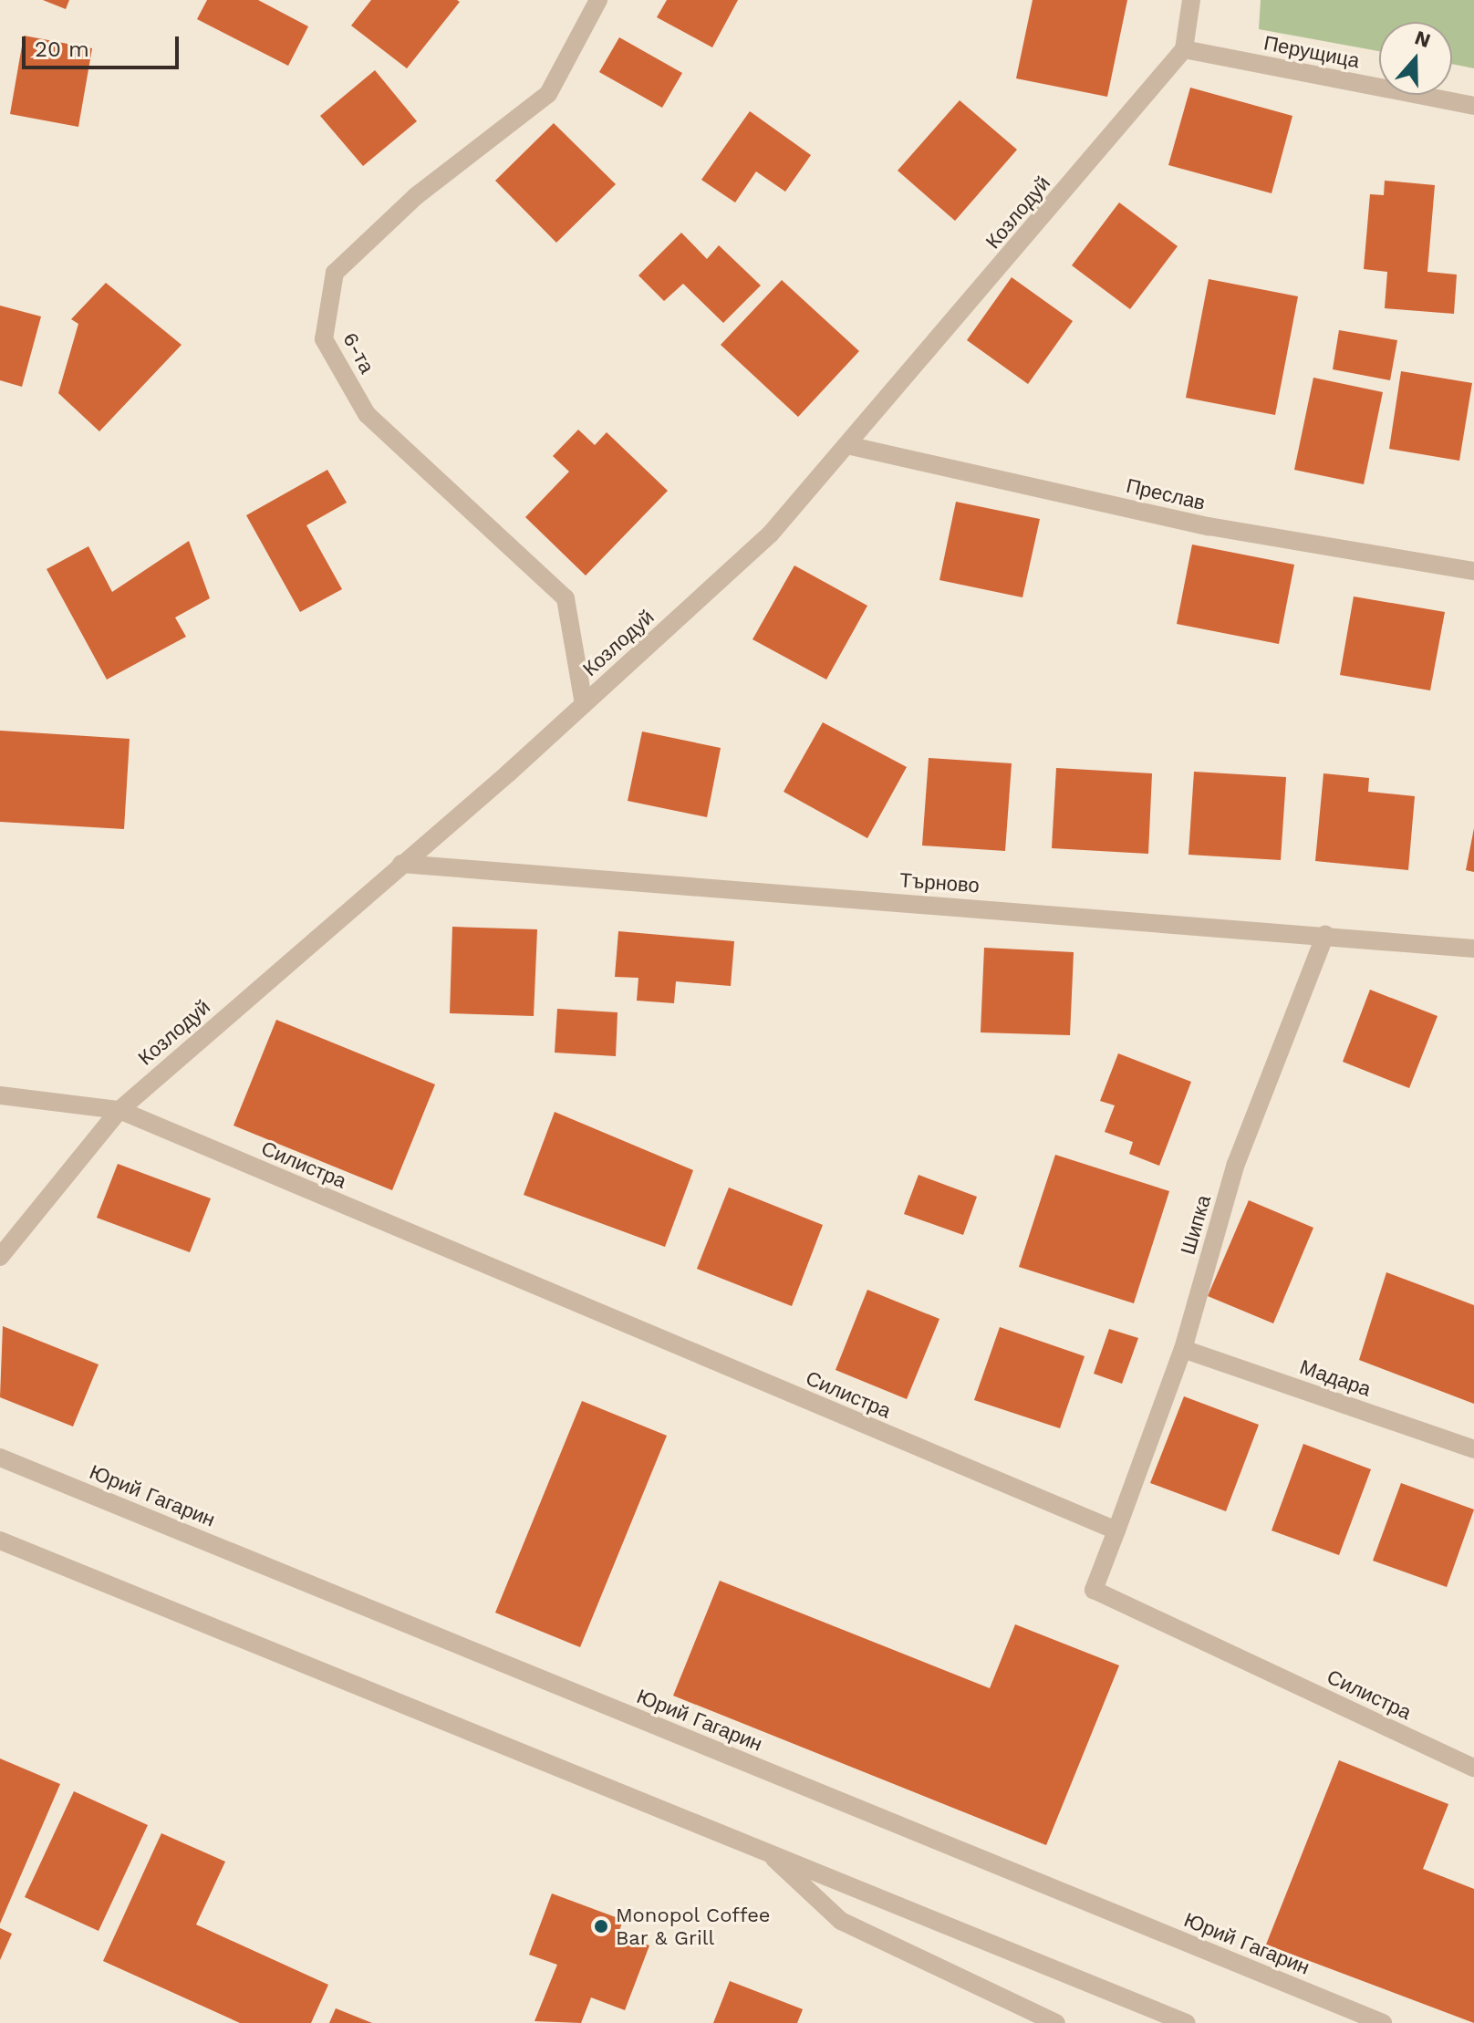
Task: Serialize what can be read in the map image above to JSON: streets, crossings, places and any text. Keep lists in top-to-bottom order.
{
  "streets": {
    "street": [
      "Перущица",
      "Козлодуй",
      "6-та",
      "Преслав",
      "Търново",
      "Силистра",
      "Шипка",
      "Мадара",
      "Юрий Гагарин"
    ]
  },
  "crossings": [
    ["Перущица", "Козлодуй"],
    ["Козлодуй", "6-та"],
    ["Козлодуй", "Преслав"],
    ["Козлодуй", "Търново"],
    ["Козлодуй", "Силистра"],
    ["Търново", "Шипка"],
    ["Силистра", "Шипка"],
    ["Шипка", "Мадара"]
  ],
  "places": ["Monopol Coffee Bar & Grill"],
  "scale_bar": "20 m",
  "north": "top"
}
